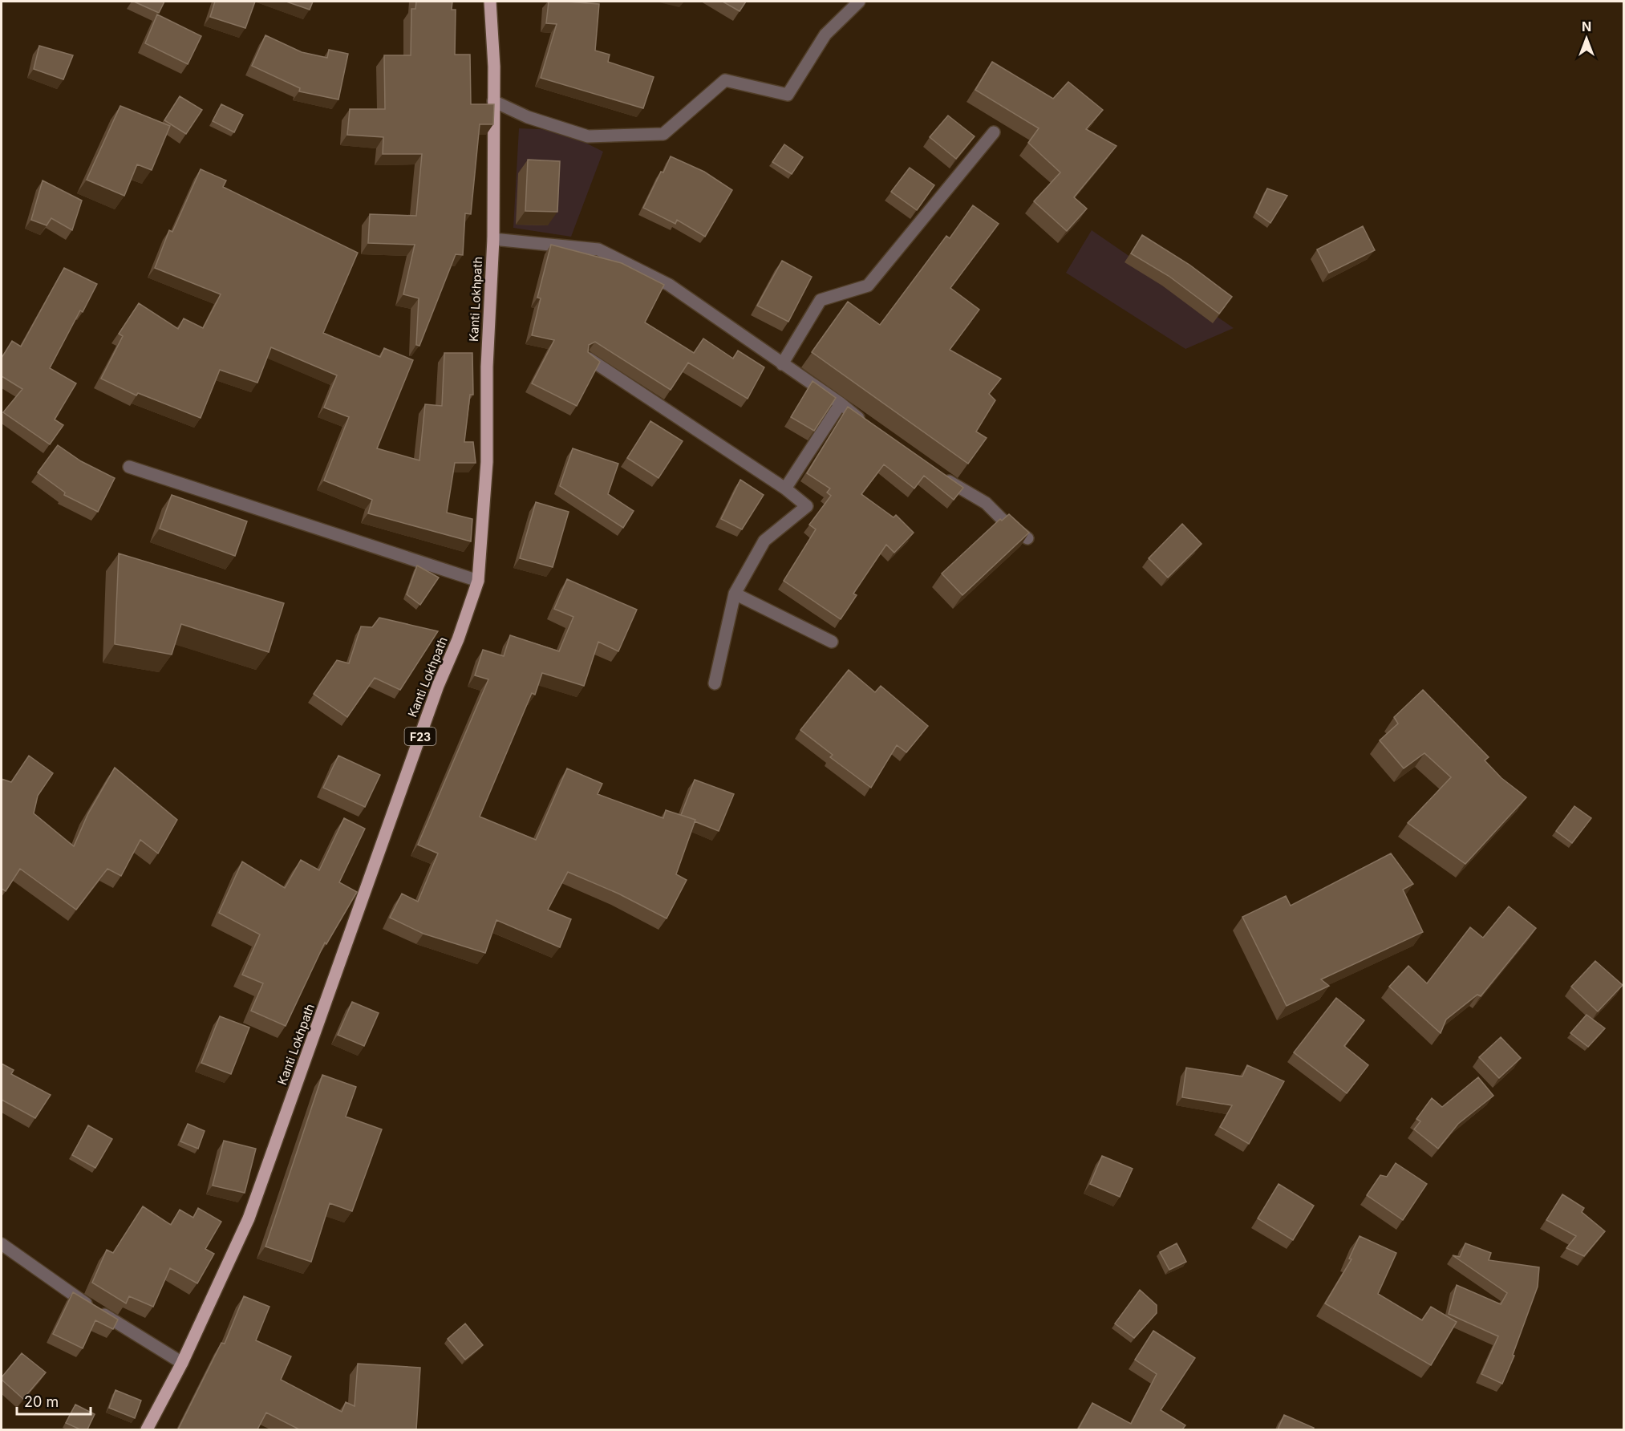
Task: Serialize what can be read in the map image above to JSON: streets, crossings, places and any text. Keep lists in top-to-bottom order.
{
  "streets": {
    "main road": ["Kanti Lokhpath", "F23"]
  },
  "scale_bar": "20 m",
  "north": "top"
}
